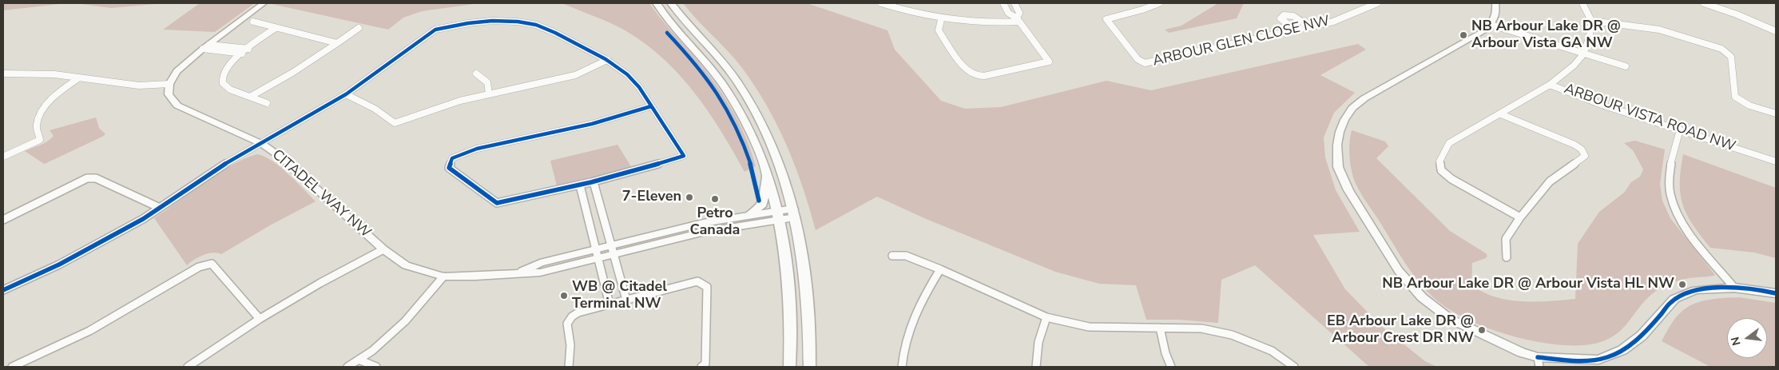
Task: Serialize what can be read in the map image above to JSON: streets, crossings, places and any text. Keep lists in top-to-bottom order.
{
  "streets": {
    "street": ["ARBOUR GLEN CLOSE NW", "ARBOUR VISTA ROAD NW", "CITADEL WAY NW"]
  },
  "places": [
    "NB Arbour Lake DR @ Arbour Vista GA NW",
    "7-Eleven",
    "Petro Canada",
    "NB Arbour Lake DR @ Arbour Vista HL NW",
    "WB @ Citadel Terminal NW",
    "EB Arbour Lake DR @ Arbour Crest DR NW"
  ],
  "north": "left"
}
